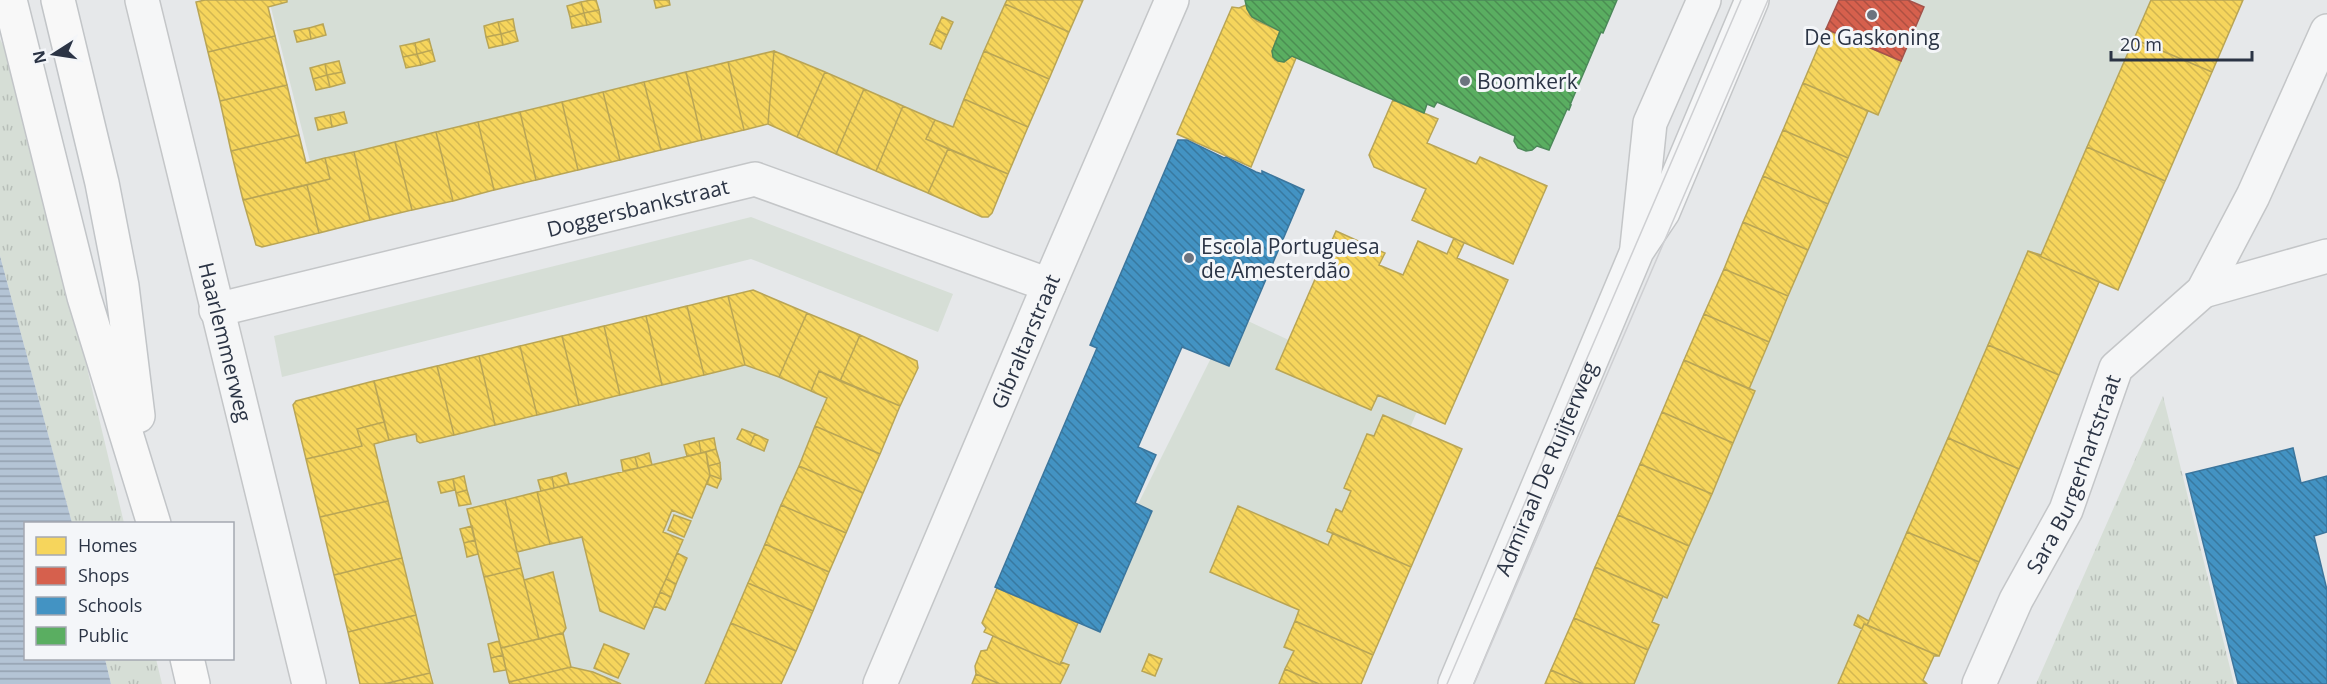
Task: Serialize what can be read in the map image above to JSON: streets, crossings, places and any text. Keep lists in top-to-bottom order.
{
  "streets": {
    "street": [
      "Doggersbankstraat",
      "Gibraltarstraat",
      "Haarlemmerweg",
      "Admiraal De Ruijterweg",
      "Sara Burgerhartstraat"
    ]
  },
  "crossings": [
    ["Doggersbankstraat", "Gibraltarstraat"],
    ["Doggersbankstraat", "Haarlemmerweg"]
  ],
  "places": ["De Gaskoning", "Boomkerk", "Escola Portuguesa de Amesterdão"],
  "legend": [
    "Homes",
    "Shops",
    "Schools",
    "Public"
  ],
  "scale_bar": "20 m",
  "north": "left"
}
